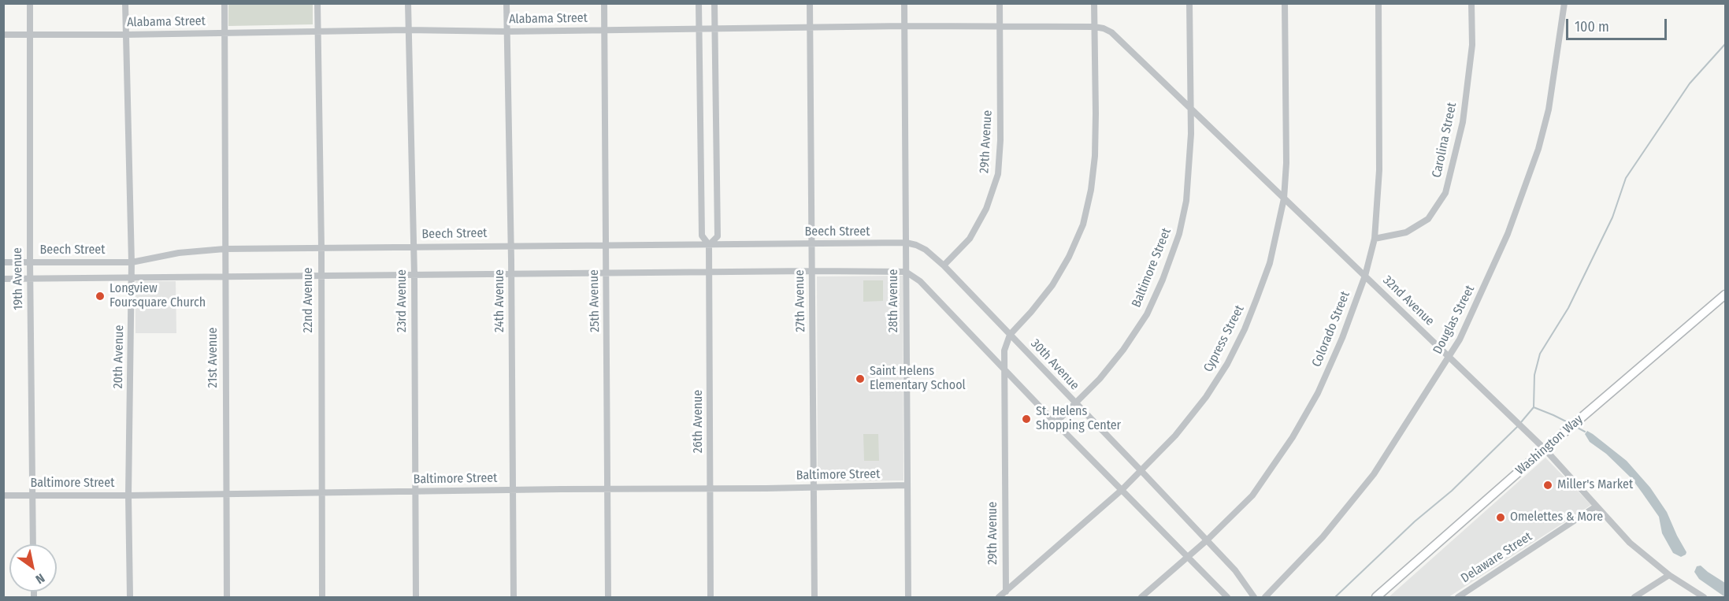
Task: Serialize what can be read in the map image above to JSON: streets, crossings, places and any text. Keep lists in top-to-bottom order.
{
  "streets": {
    "main road": ["Washington Way"],
    "street": [
      "Alabama Street",
      "Carolina Street",
      "29th Avenue",
      "Beech Street",
      "Baltimore Street",
      "19th Avenue",
      "22nd Avenue",
      "23rd Avenue",
      "24th Avenue",
      "25th Avenue",
      "27th Avenue",
      "28th Avenue",
      "32nd Avenue",
      "Douglas Street",
      "Colorado Street",
      "Cypress Street",
      "20th Avenue",
      "21st Avenue",
      "30th Avenue",
      "26th Avenue",
      "Delaware Street"
    ]
  },
  "crossings": [
    ["Alabama Street", "29th Avenue"],
    ["Alabama Street", "19th Avenue"],
    ["Alabama Street", "22nd Avenue"],
    ["Alabama Street", "23rd Avenue"],
    ["Alabama Street", "24th Avenue"],
    ["Alabama Street", "25th Avenue"],
    ["Alabama Street", "27th Avenue"],
    ["Alabama Street", "28th Avenue"],
    ["Alabama Street", "32nd Avenue"],
    ["Alabama Street", "20th Avenue"],
    ["Alabama Street", "21st Avenue"],
    ["Alabama Street", "26th Avenue"],
    ["Carolina Street", "Colorado Street"],
    ["29th Avenue", "Cypress Street"],
    ["29th Avenue", "30th Avenue"],
    ["Beech Street", "19th Avenue"],
    ["Beech Street", "22nd Avenue"],
    ["Beech Street", "23rd Avenue"],
    ["Beech Street", "24th Avenue"],
    ["Beech Street", "25th Avenue"],
    ["Beech Street", "27th Avenue"],
    ["Beech Street", "28th Avenue"],
    ["Beech Street", "20th Avenue"],
    ["Beech Street", "21st Avenue"],
    ["Beech Street", "30th Avenue"],
    ["Beech Street", "26th Avenue"],
    ["Baltimore Street", "19th Avenue"],
    ["Baltimore Street", "22nd Avenue"],
    ["Baltimore Street", "23rd Avenue"],
    ["Baltimore Street", "24th Avenue"],
    ["Baltimore Street", "25th Avenue"],
    ["Baltimore Street", "27th Avenue"],
    ["Baltimore Street", "28th Avenue"],
    ["Baltimore Street", "32nd Avenue"],
    ["Baltimore Street", "20th Avenue"],
    ["Baltimore Street", "21st Avenue"],
    ["Baltimore Street", "30th Avenue"],
    ["Baltimore Street", "26th Avenue"],
    ["28th Avenue", "30th Avenue"],
    ["32nd Avenue", "Douglas Street"],
    ["32nd Avenue", "Colorado Street"],
    ["32nd Avenue", "Cypress Street"],
    ["32nd Avenue", "Washington Way"],
    ["32nd Avenue", "Delaware Street"],
    ["Colorado Street", "30th Avenue"],
    ["Cypress Street", "30th Avenue"]
  ],
  "places": [
    "Longview Foursquare Church",
    "Saint Helens Elementary School",
    "St. Helens Shopping Center",
    "Miller's Market",
    "Omelettes & More"
  ],
  "scale_bar": "100 m",
  "north": "bottom right"
}
